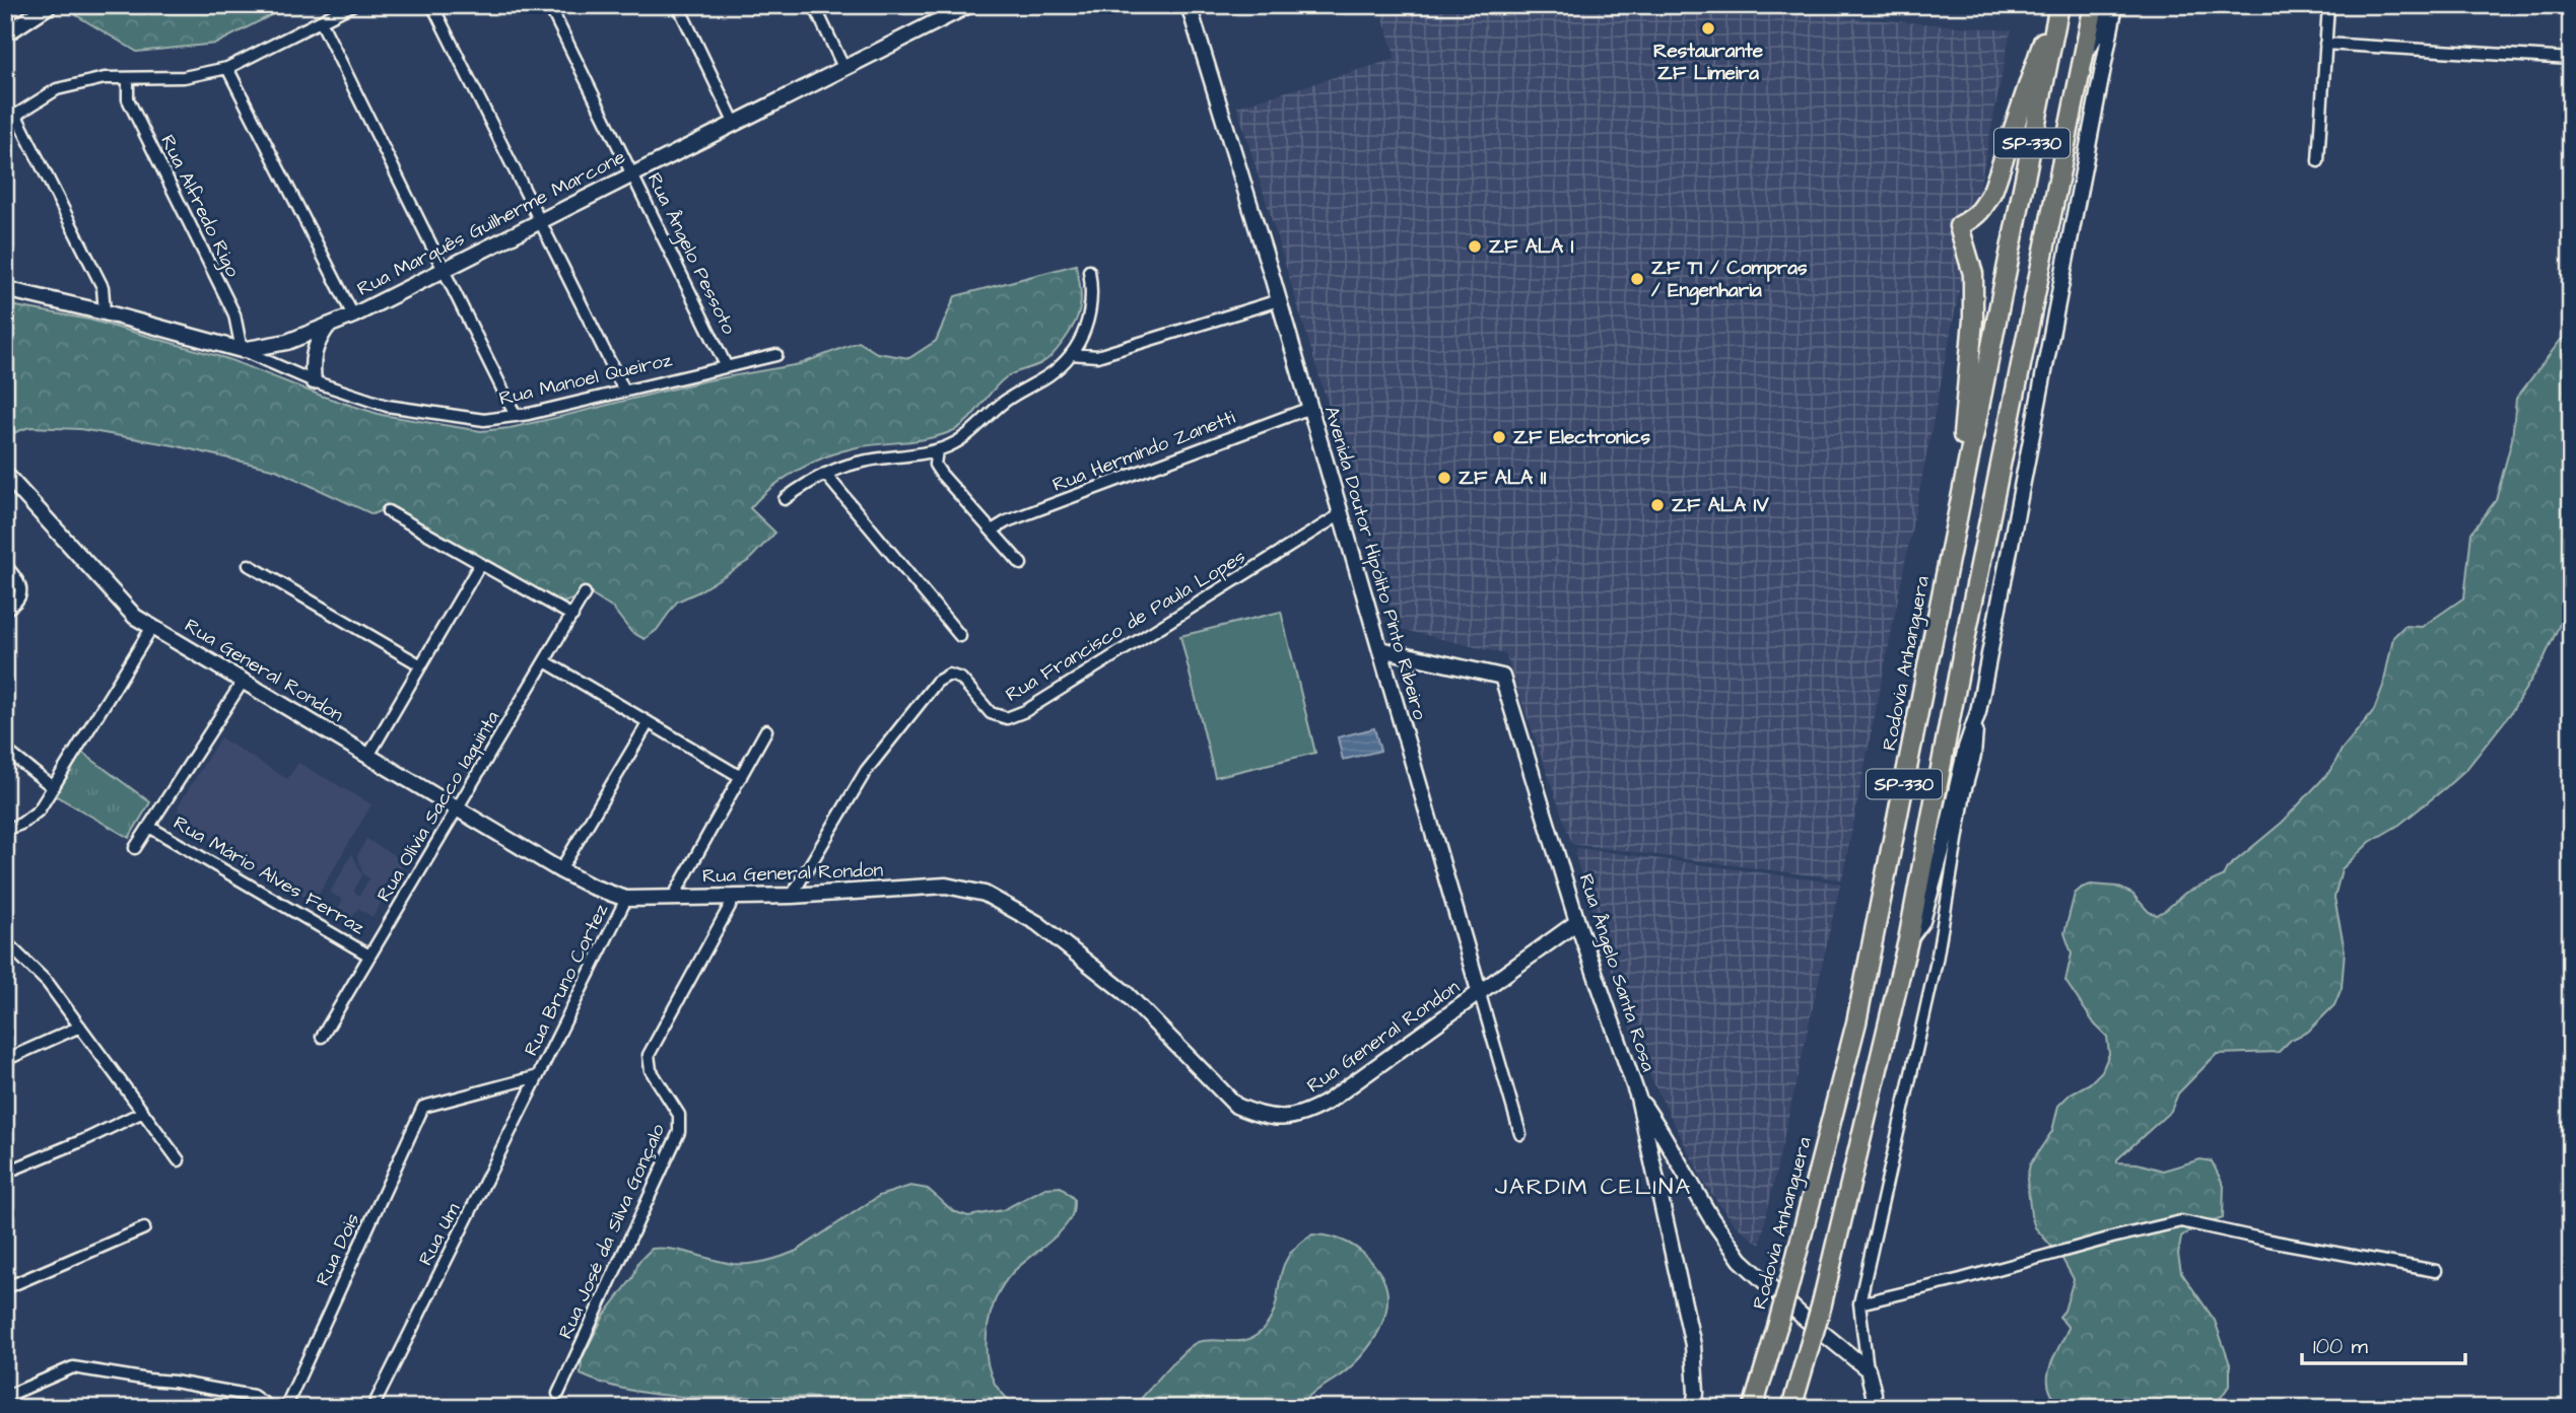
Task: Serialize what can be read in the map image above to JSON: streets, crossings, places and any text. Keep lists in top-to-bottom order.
{
  "streets": {
    "highway": ["SP-330", "Rodovia Anhanguera"],
    "street": [
      "Rua Alfredo Rigo",
      "Rua Marquês Guilherme Marcone",
      "Rua Ângelo Pessoto",
      "Rua Manoel Queiroz",
      "Rua Hermindo Zanetti",
      "Avenida Doutor Hipólito Pinto Ribeiro",
      "Rua Francisco de Paula Lopes",
      "Rua General Rondon",
      "Rua Olívia Sacco Iaquinta",
      "Rua Mário Alves Ferraz",
      "Rua Ângelo Santa Rosa",
      "Rua Bruno Cortez",
      "Rua José da Silva Gonçalo",
      "Rua Um",
      "Rua Dois"
    ]
  },
  "crossings": [
    ["Rua Alfredo Rigo", "Rua Marquês Guilherme Marcone"],
    ["Rua Alfredo Rigo", "Rua Manoel Queiroz"],
    ["Rua Marquês Guilherme Marcone", "Rua Ângelo Pessoto"],
    ["Rua Marquês Guilherme Marcone", "Rua Manoel Queiroz"],
    ["Rua Ângelo Pessoto", "Rua Manoel Queiroz"],
    ["Rua Hermindo Zanetti", "Avenida Doutor Hipólito Pinto Ribeiro"],
    ["Avenida Doutor Hipólito Pinto Ribeiro", "Rua Francisco de Paula Lopes"],
    ["Avenida Doutor Hipólito Pinto Ribeiro", "Rua General Rondon"],
    ["Avenida Doutor Hipólito Pinto Ribeiro", "Rua Ângelo Santa Rosa"],
    ["Rua Francisco de Paula Lopes", "Rua General Rondon"],
    ["Rua General Rondon", "Rua Olívia Sacco Iaquinta"],
    ["Rua General Rondon", "Rua Ângelo Santa Rosa"],
    ["Rua General Rondon", "Rua Bruno Cortez"],
    ["Rua General Rondon", "Rua José da Silva Gonçalo"],
    ["Rua Olívia Sacco Iaquinta", "Rua Mário Alves Ferraz"],
    ["Rua Bruno Cortez", "Rua Um"],
    ["Rua Bruno Cortez", "Rua Dois"],
    ["Rua Um", "Rua Dois"]
  ],
  "districts": ["JARDIM CELINA"],
  "places": [
    "Restaurante ZF Limeira",
    "ZF ALA I",
    "ZF TI / Compras / Engenharia",
    "ZF Electronics",
    "ZF ALA II",
    "ZF ALA IV"
  ],
  "scale_bar": "100 m"
}
